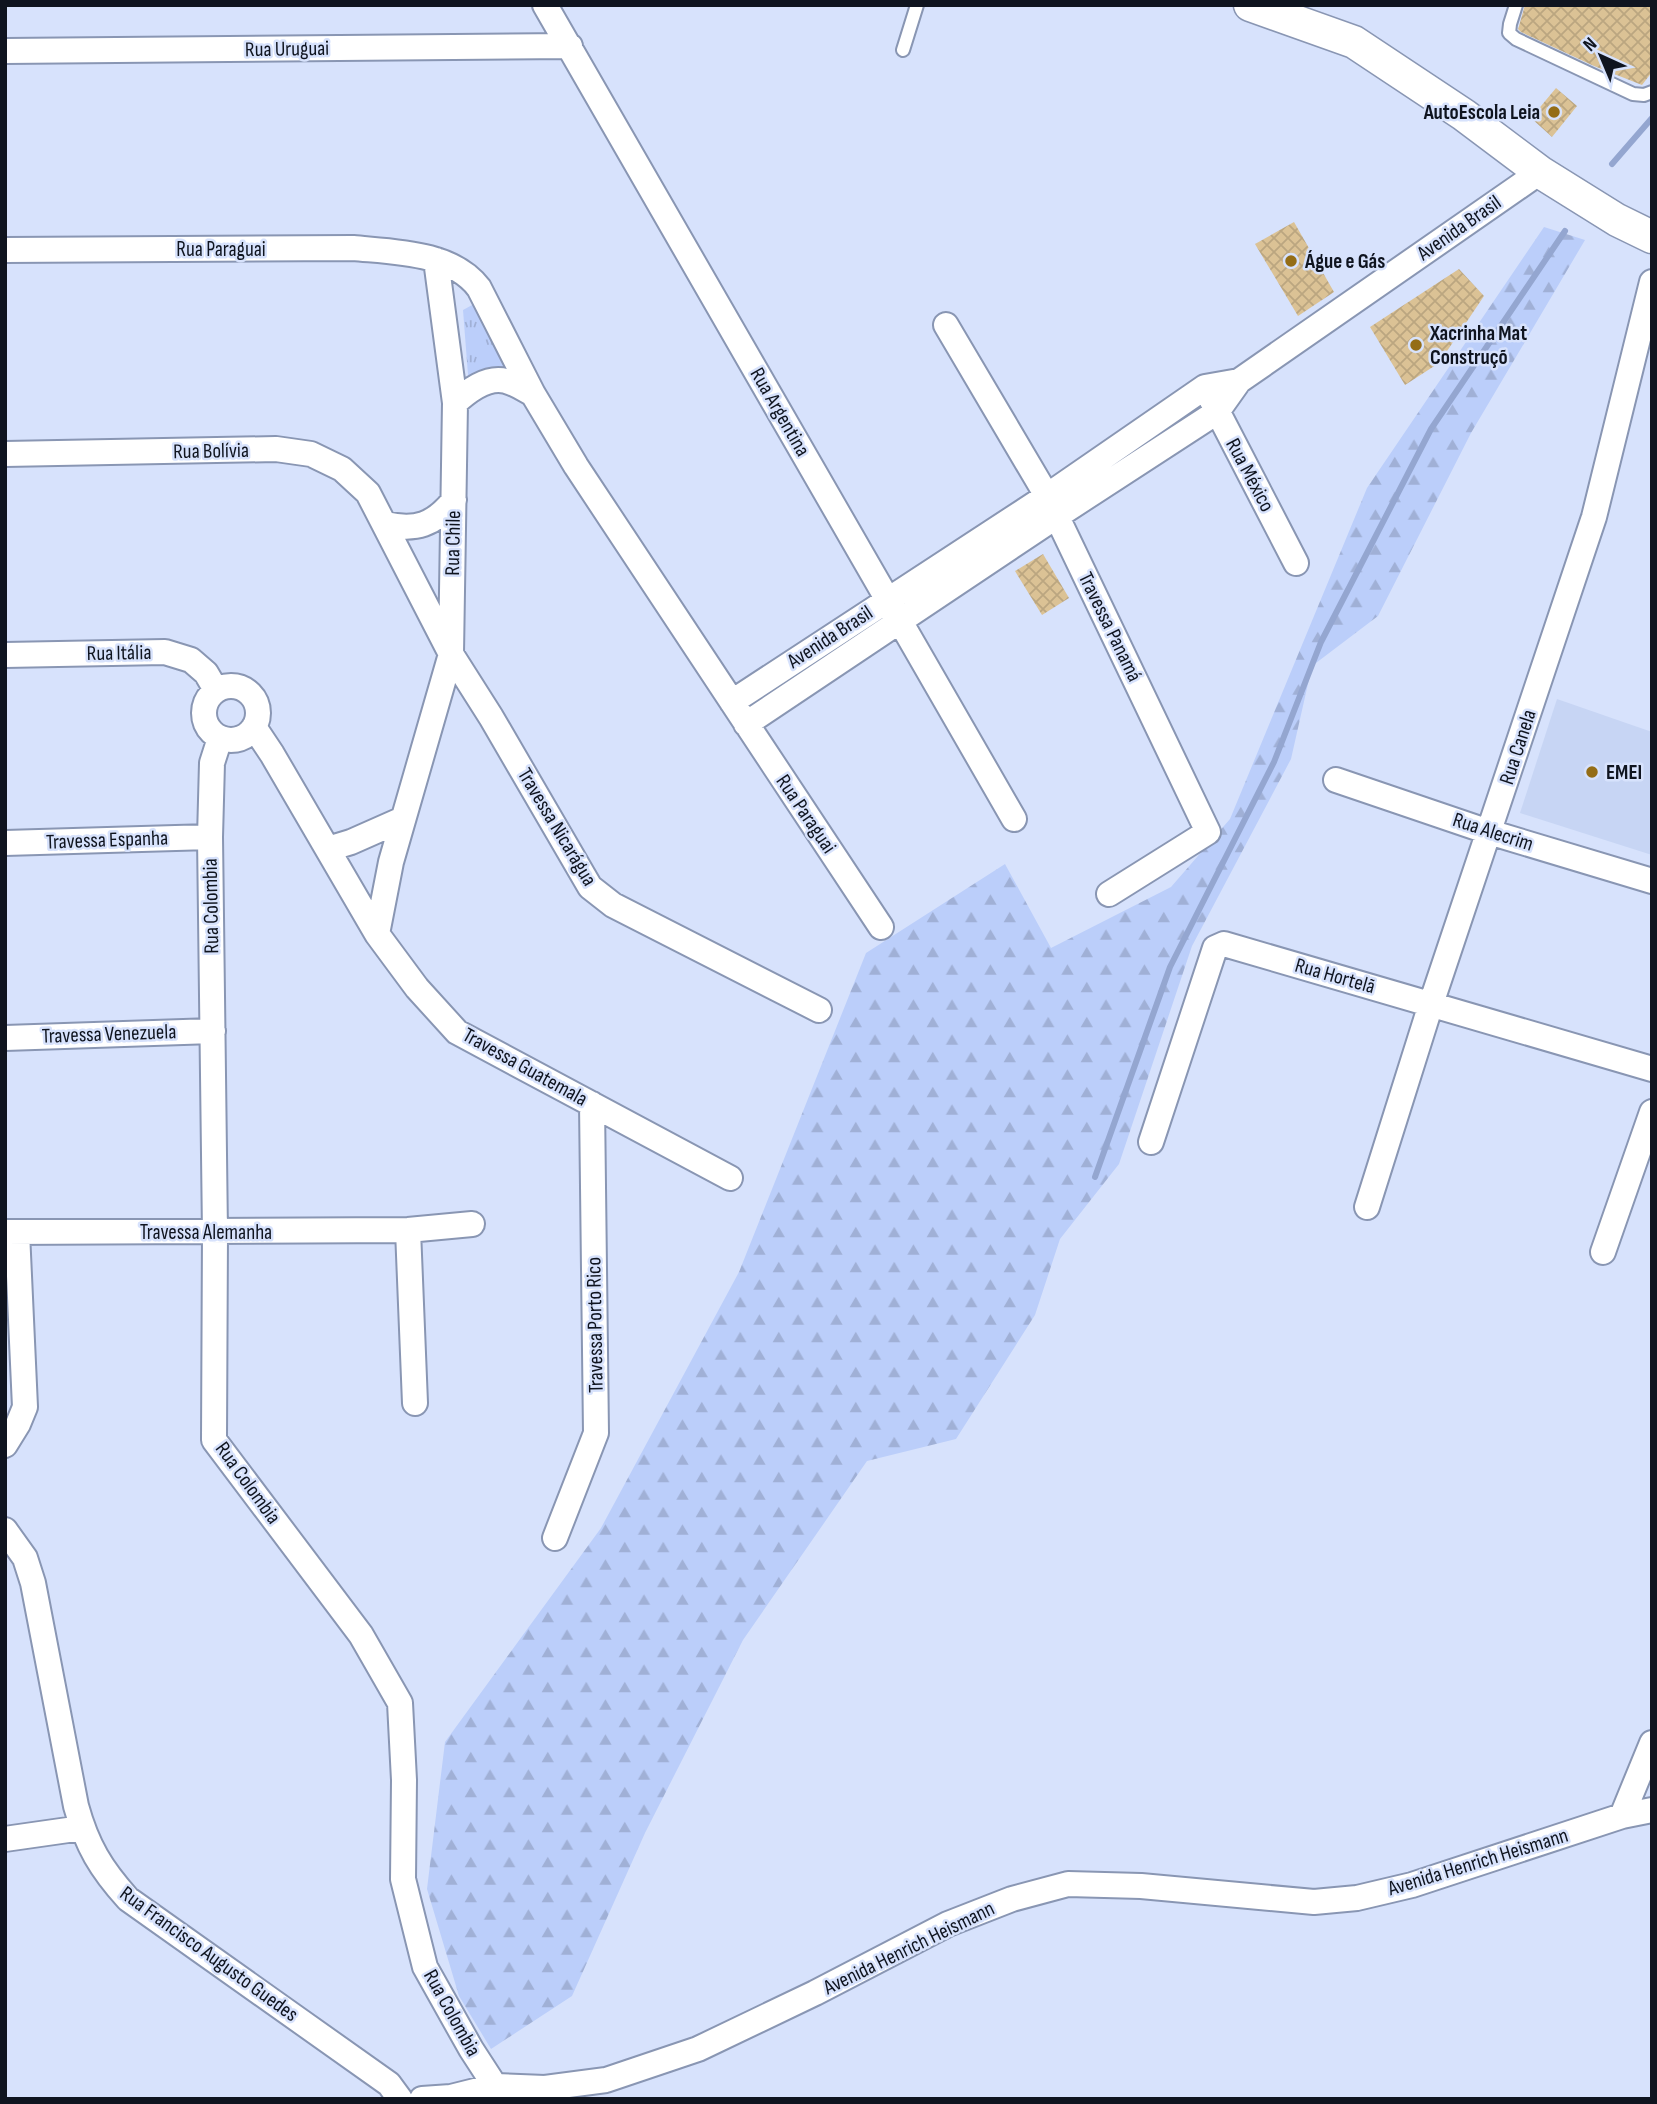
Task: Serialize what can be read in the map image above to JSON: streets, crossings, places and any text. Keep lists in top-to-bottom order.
{
  "streets": {
    "street": [
      "Rua Uruguai",
      "Avenida Brasil",
      "Rua Paraguai",
      "Rua Argentina",
      "Rua Bolívia",
      "Rua México",
      "Rua Chile",
      "Travessa Panamá",
      "Rua Itália",
      "Rua Canela",
      "Travessa Nicarágua",
      "Rua Alecrim",
      "Travessa Espanha",
      "Rua Colombia",
      "Rua Hortelã",
      "Travessa Venezuela",
      "Travessa Guatemala",
      "Travessa Alemanha",
      "Travessa Porto Rico",
      "Avenida Henrich Heismann",
      "Rua Francisco Augusto Guedes"
    ]
  },
  "crossings": [
    ["Rua Uruguai", "Rua Argentina"],
    ["Avenida Brasil", "Rua Paraguai"],
    ["Avenida Brasil", "Rua Argentina"],
    ["Avenida Brasil", "Rua México"],
    ["Avenida Brasil", "Travessa Panamá"],
    ["Rua Paraguai", "Rua Chile"],
    ["Rua Bolívia", "Rua Chile"],
    ["Rua Bolívia", "Travessa Nicarágua"],
    ["Rua Chile", "Travessa Nicarágua"],
    ["Rua Chile", "Travessa Guatemala"],
    ["Rua Itália", "Rua Colombia"],
    ["Rua Itália", "Travessa Guatemala"],
    ["Rua Canela", "Rua Alecrim"],
    ["Rua Canela", "Rua Hortelã"],
    ["Travessa Espanha", "Rua Colombia"],
    ["Rua Colombia", "Travessa Venezuela"],
    ["Rua Colombia", "Travessa Guatemala"],
    ["Rua Colombia", "Travessa Alemanha"],
    ["Rua Colombia", "Avenida Henrich Heismann"],
    ["Travessa Guatemala", "Travessa Porto Rico"]
  ],
  "places": [
    "AutoEscola Leia",
    "Águe e Gás",
    "Xacrinha Mat Construçõ",
    "EMEI"
  ],
  "north": "top left"
}
